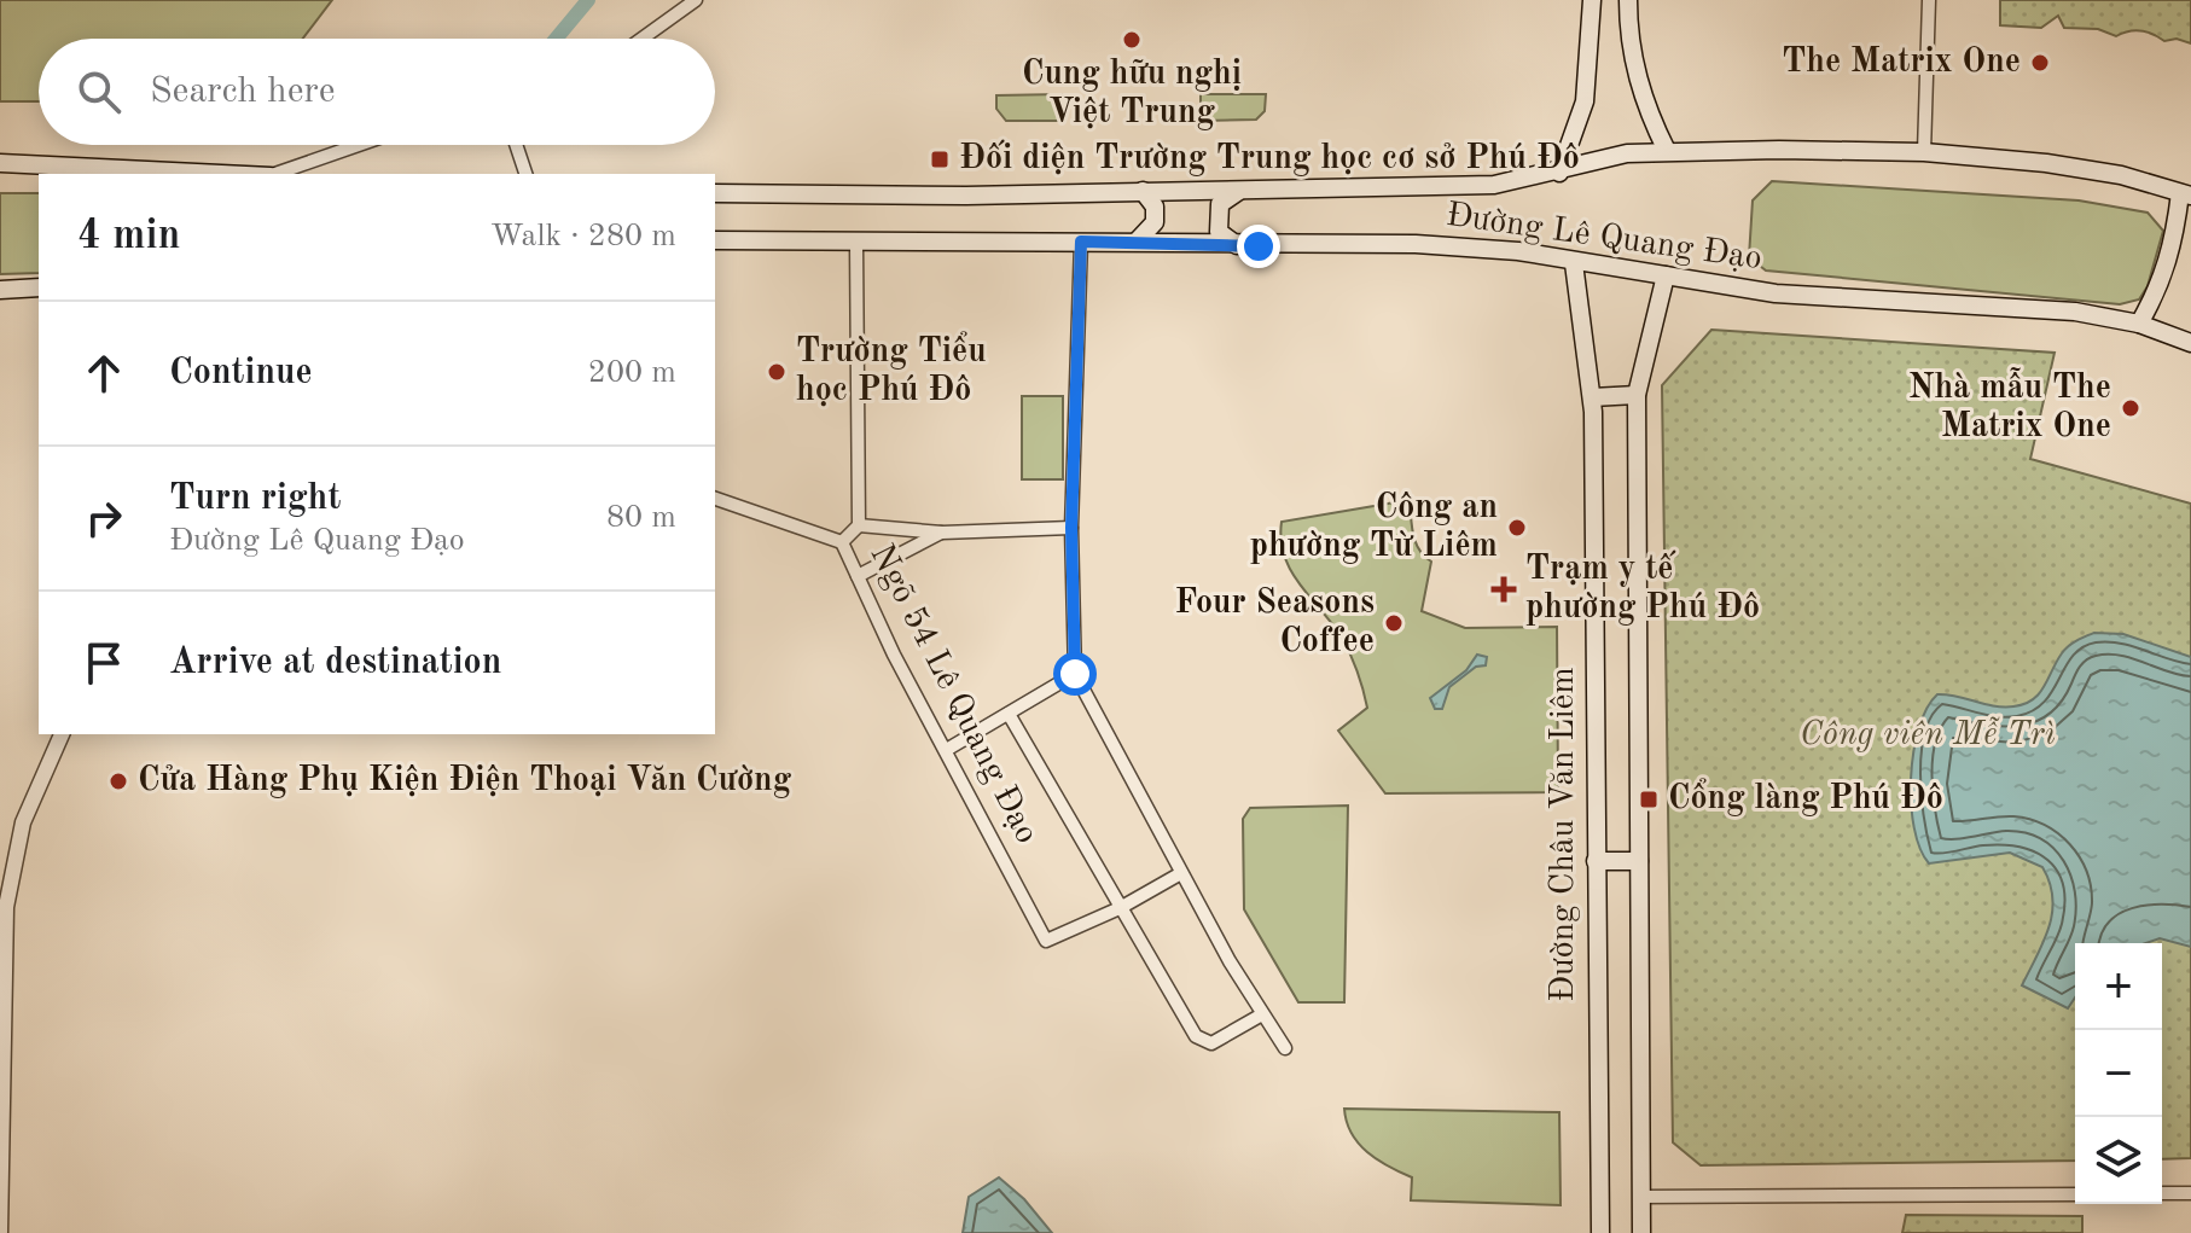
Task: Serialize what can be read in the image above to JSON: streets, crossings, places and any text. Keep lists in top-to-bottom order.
{
  "streets": {
    "main road": ["Đường Lê Quang Đạo", "Đường Châu Văn Liêm"],
    "street": ["Ngõ 54 Lê Quang Đạo"]
  },
  "crossings": [
    ["Đường Lê Quang Đạo", "Ngõ 54 Lê Quang Đạo"],
    ["Đường Lê Quang Đạo", "Đường Châu Văn Liêm"]
  ],
  "parks": ["Công viên Mễ Trì"],
  "places": {
    "other": [
      "Cung hữu nghị Việt Trung",
      "The Matrix One",
      "Trường Tiểu học Phú Đô",
      "Nhà mẫu The Matrix One",
      "Công an phường Từ Liêm",
      "Four Seasons Coffee",
      "Cửa Hàng Phụ Kiện Điện Thoại Văn Cường"
    ],
    "transit": ["Đối diện Trường Trung học cơ sở Phú Đô", "Cổng làng Phú Đô"],
    "health": ["Trạm y tế phường Phú Đô"]
  },
  "page": {
    "search": "Search here",
    "heading": ["4 min", "Walk · 280 m"],
    "list": [
      ["Continue", "200 m"],
      ["Turn right", "Đường Lê Quang Đạo", "80 m"],
      "Arrive at destination"
    ],
    "map_buttons": ["+", "−"]
  }
}
